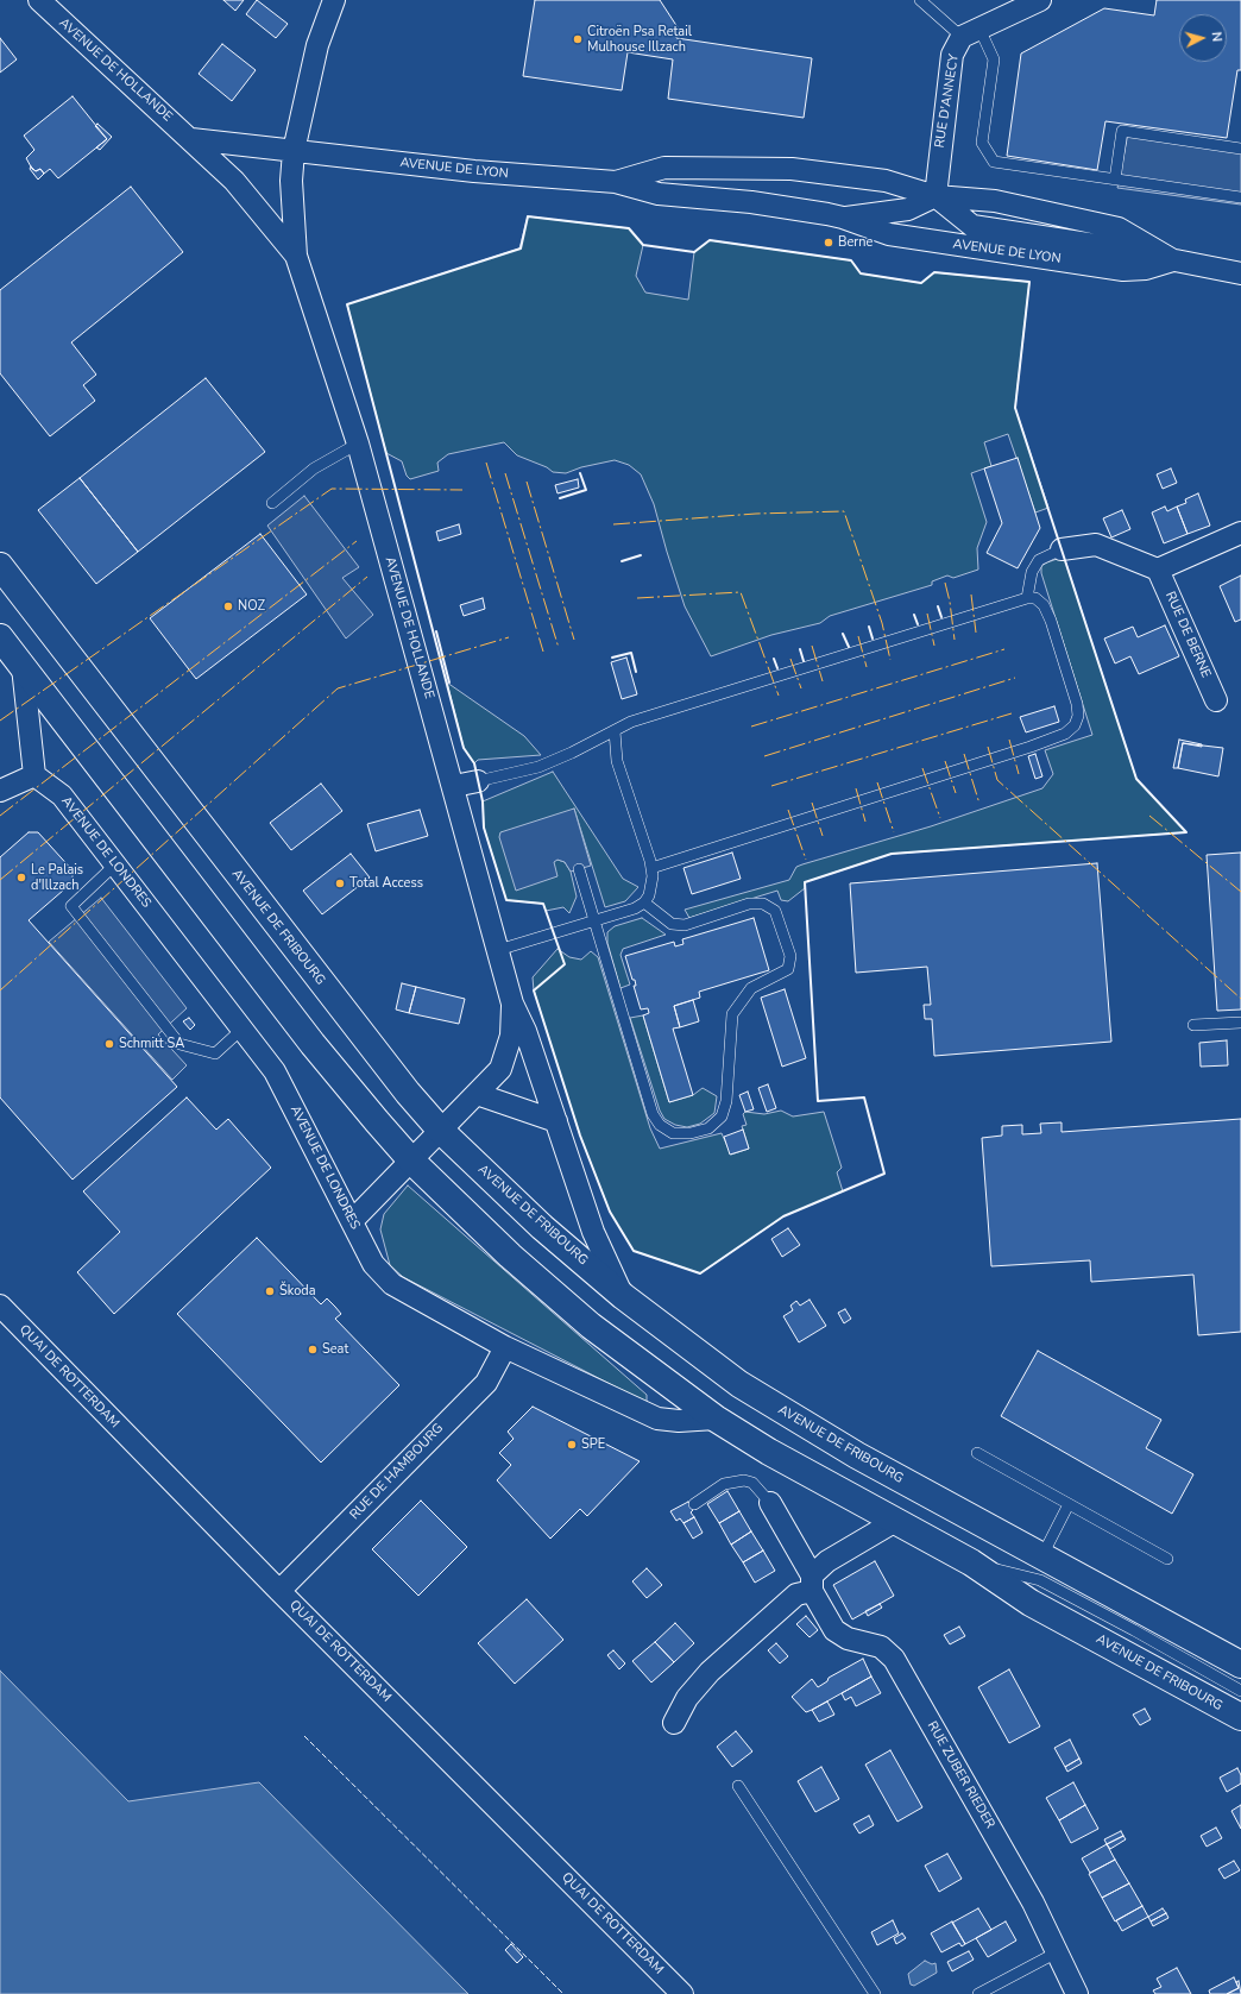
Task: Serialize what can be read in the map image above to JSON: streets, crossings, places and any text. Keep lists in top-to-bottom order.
{
  "streets": {
    "main road": ["AVENUE DE FRIBOURG"],
    "street": [
      "AVENUE DE HOLLANDE",
      "RUE D'ANNECY",
      "AVENUE DE LYON",
      "RUE DE BERNE",
      "AVENUE DE LONDRES",
      "QUAI DE ROTTERDAM",
      "RUE DE HAMBOURG",
      "RUE ZUBER RIEDER"
    ]
  },
  "crossings": [
    ["AVENUE DE HOLLANDE", "AVENUE DE LYON"],
    ["AVENUE DE HOLLANDE", "AVENUE DE LONDRES"],
    ["AVENUE DE HOLLANDE", "AVENUE DE FRIBOURG"],
    ["RUE D'ANNECY", "AVENUE DE LYON"],
    ["AVENUE DE LONDRES", "AVENUE DE FRIBOURG"],
    ["AVENUE DE LONDRES", "RUE DE HAMBOURG"],
    ["QUAI DE ROTTERDAM", "RUE DE HAMBOURG"]
  ],
  "places": [
    "Citroën Psa Retail Mulhouse Illzach",
    "Berne",
    "NOZ",
    "Le Palais d'Illzach",
    "Total Access",
    "Schmitt SA",
    "Škoda",
    "Seat",
    "SPE"
  ],
  "north": "right"
}
